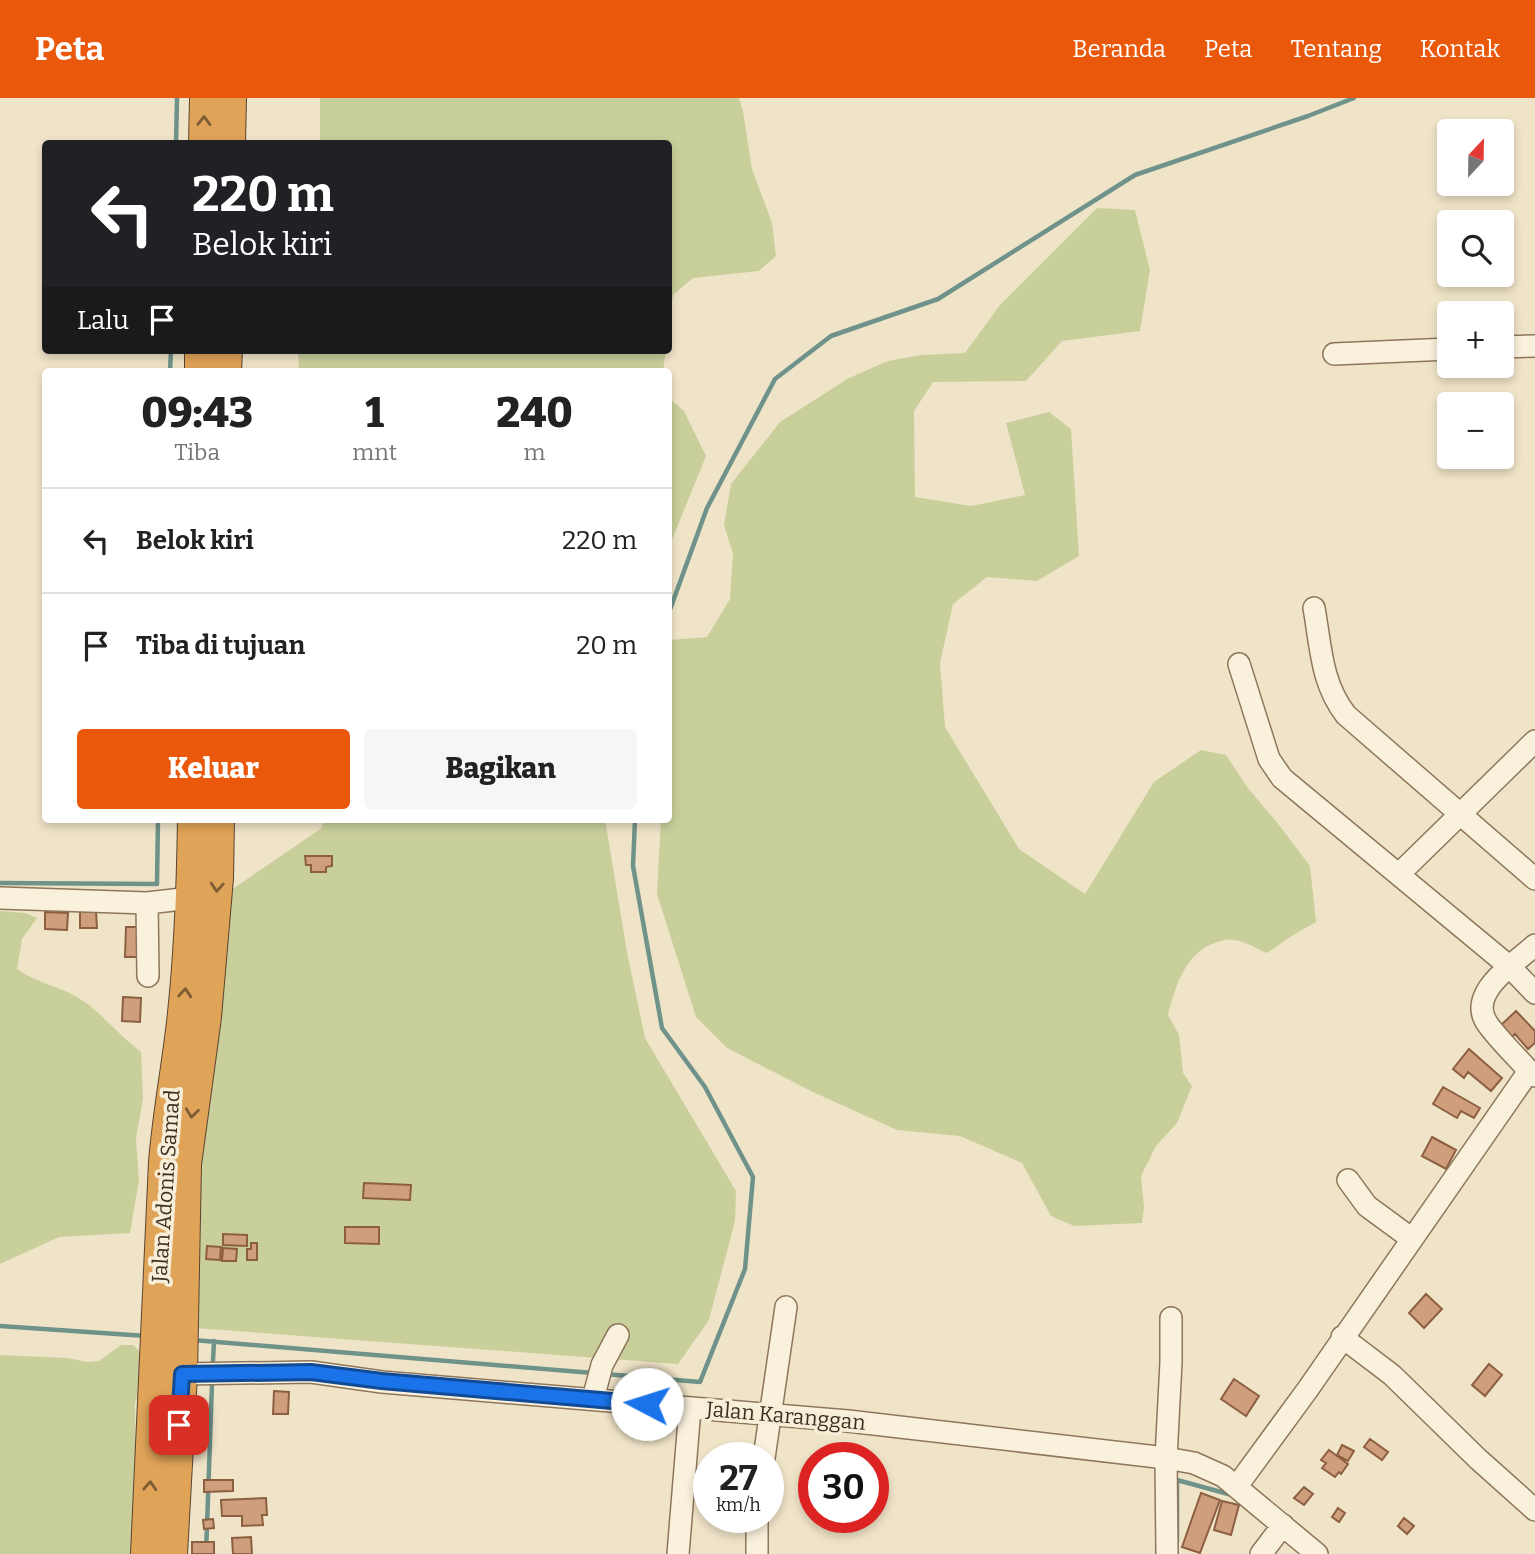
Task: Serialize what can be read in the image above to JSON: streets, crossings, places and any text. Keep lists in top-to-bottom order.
{
  "streets": {
    "highway": ["Jalan Adonis Samad"],
    "street": ["Jalan Karanggan"]
  },
  "crossings": [
    ["Jalan Adonis Samad", "Jalan Karanggan"]
  ],
  "north": "top",
  "page": {
    "header": "Peta",
    "nav": [
      "Beranda",
      "Peta",
      "Tentang",
      "Kontak"
    ],
    "map_buttons": ["+", "−"],
    "turn": ["220 m", "Belok kiri"],
    "then": "Lalu",
    "eta": [
      "09:43",
      "Tiba",
      "1",
      "mnt",
      "240",
      "m"
    ],
    "list": [
      {
        "name": "Belok kiri",
        "value": "220 m"
      },
      {
        "name": "Tiba di tujuan",
        "value": "20 m"
      }
    ],
    "buttons": ["Keluar", "Bagikan"],
    "speed": "27 km/h",
    "limit": "30"
  }
}
